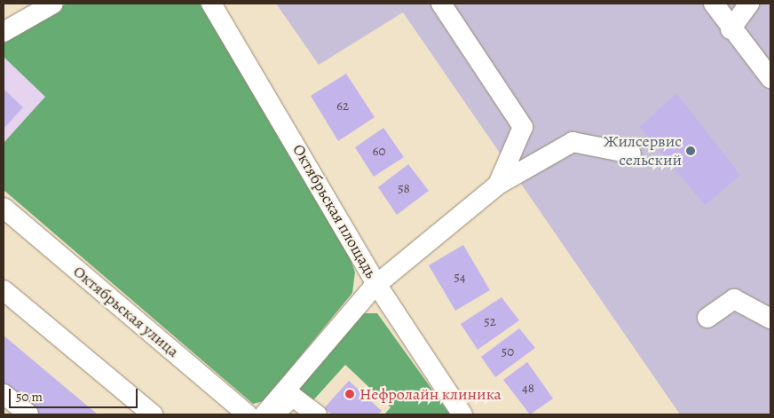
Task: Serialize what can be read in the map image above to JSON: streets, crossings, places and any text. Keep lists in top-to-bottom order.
{
  "streets": {
    "street": ["Октябрьская площадь", "Октябрьская улица"]
  },
  "places": ["Жилсервис сельский", "Нефролайн клиника"],
  "house_numbers": [
    "62",
    "60",
    "58",
    "54",
    "52",
    "50",
    "48"
  ],
  "scale_bar": "50 m"
}
